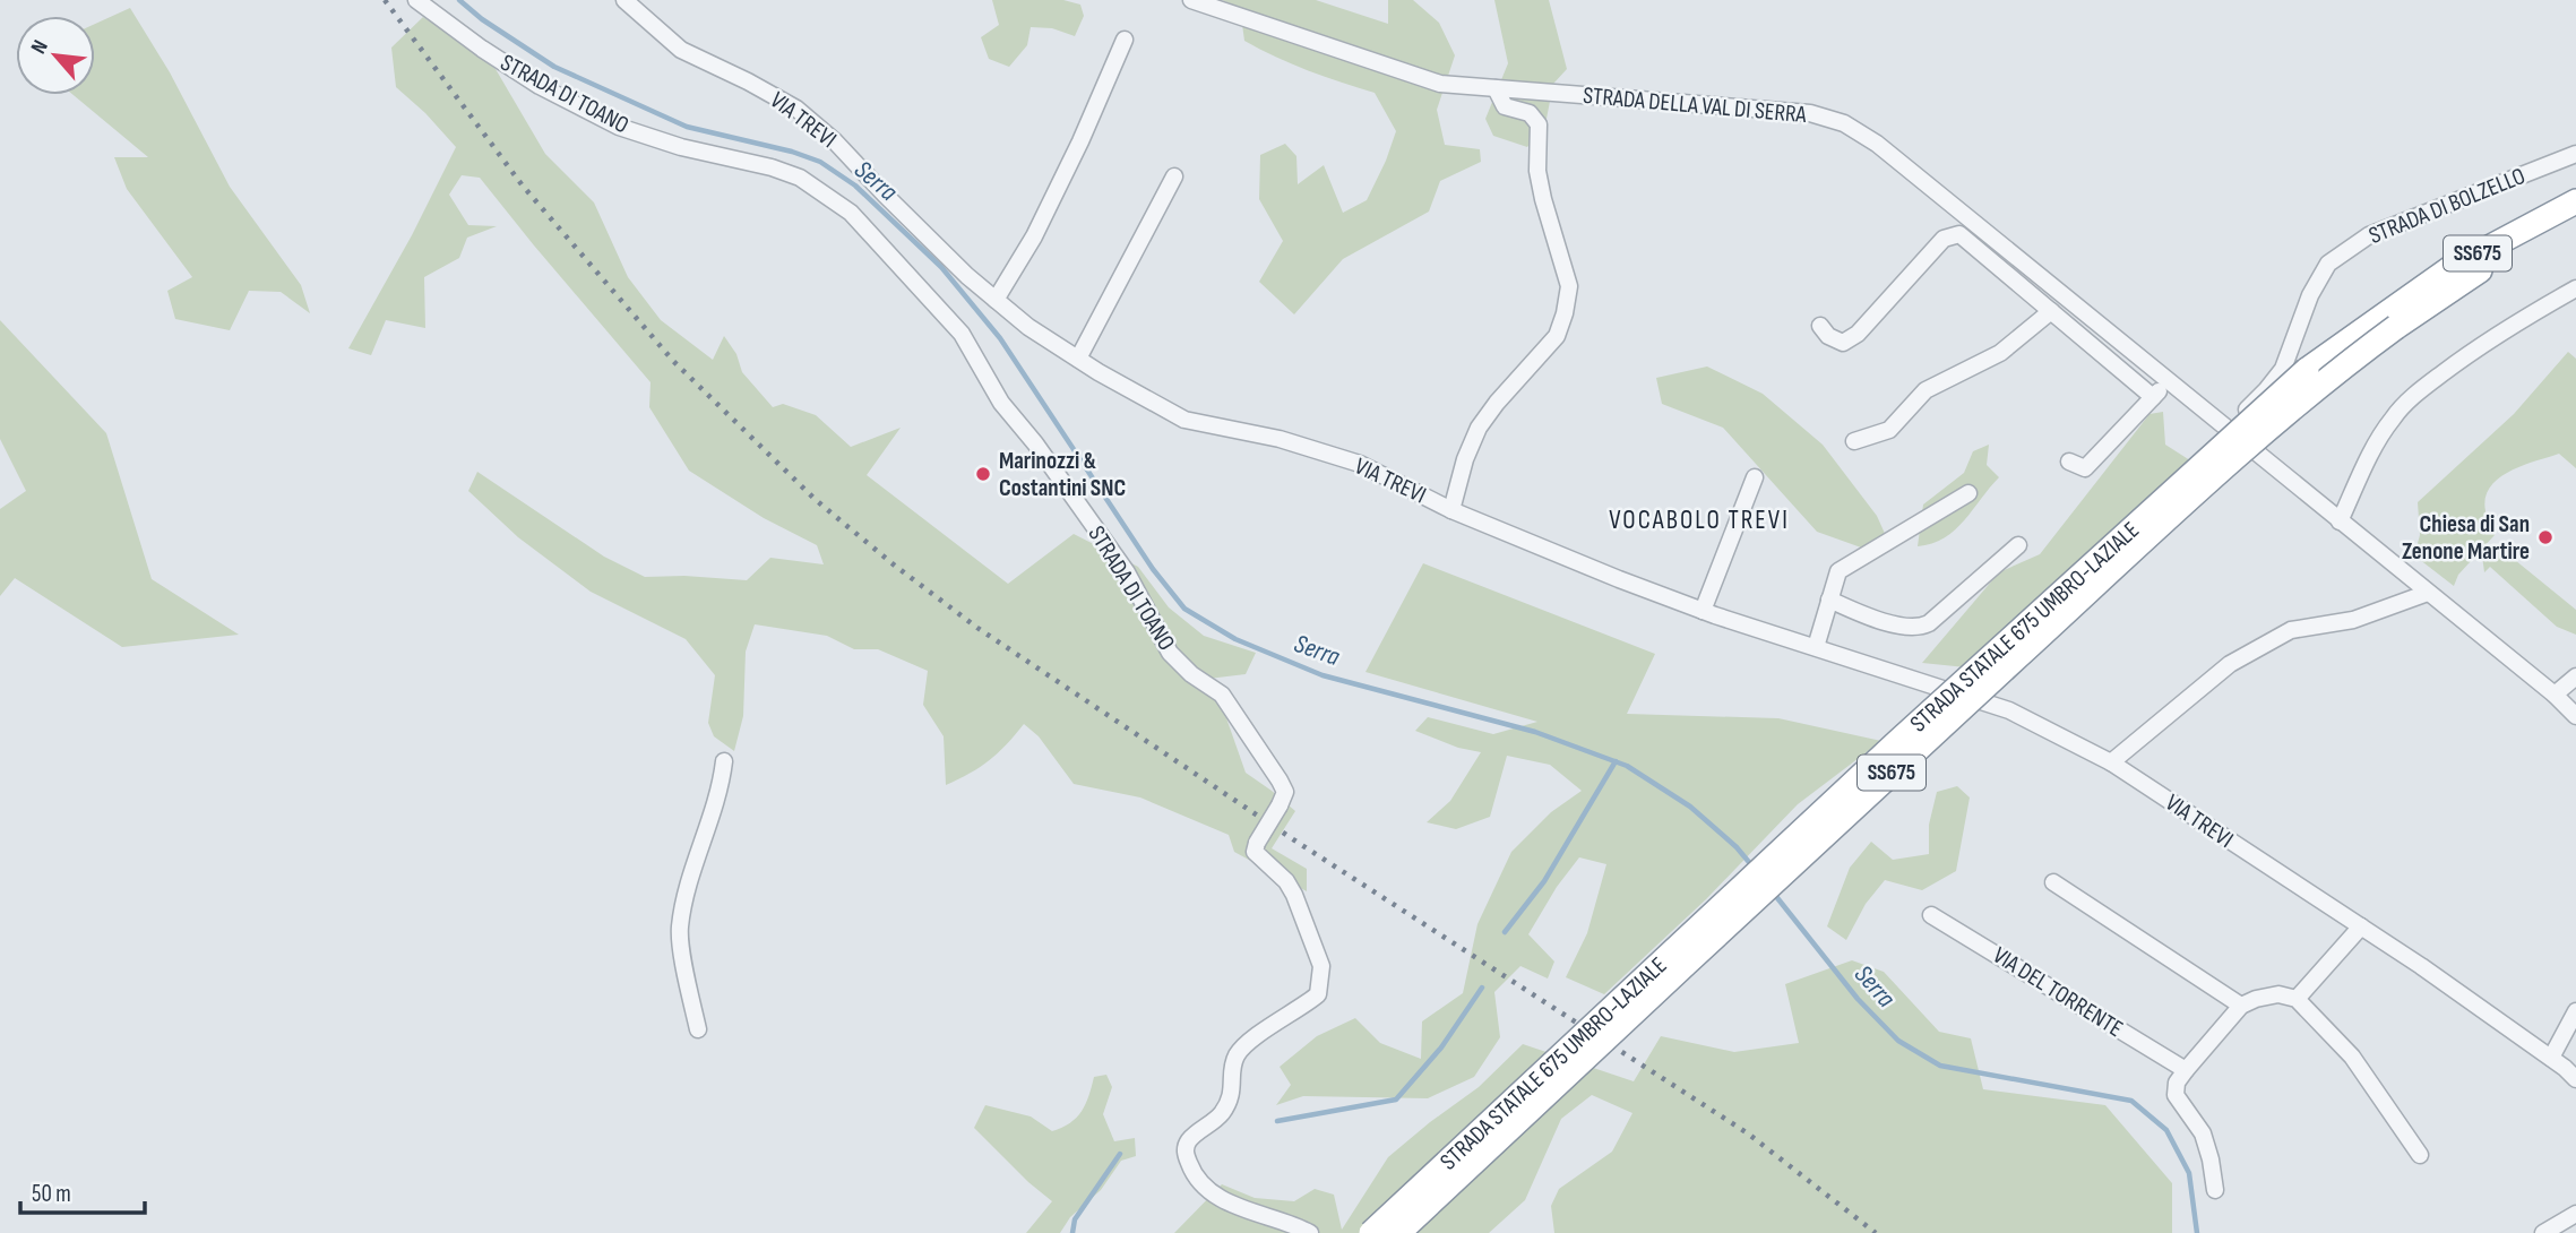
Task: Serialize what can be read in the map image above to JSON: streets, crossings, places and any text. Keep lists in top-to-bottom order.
{
  "streets": {
    "highway": ["SS675", "STRADA STATALE 675 UMBRO-LAZIALE"],
    "street": [
      "STRADA DI TOANO",
      "STRADA DELLA VAL DI SERRA",
      "VIA TREVI",
      "STRADA DI BOLZELLO",
      "VIA DEL TORRENTE"
    ]
  },
  "crossings": [
    ["STRADA DELLA VAL DI SERRA", "STRADA DI BOLZELLO"]
  ],
  "districts": ["VOCABOLO TREVI"],
  "water": ["Serra"],
  "places": ["Marinozzi & Costantini SNC", "Chiesa di San Zenone Martire"],
  "scale_bar": "50 m",
  "north": "top left"
}
